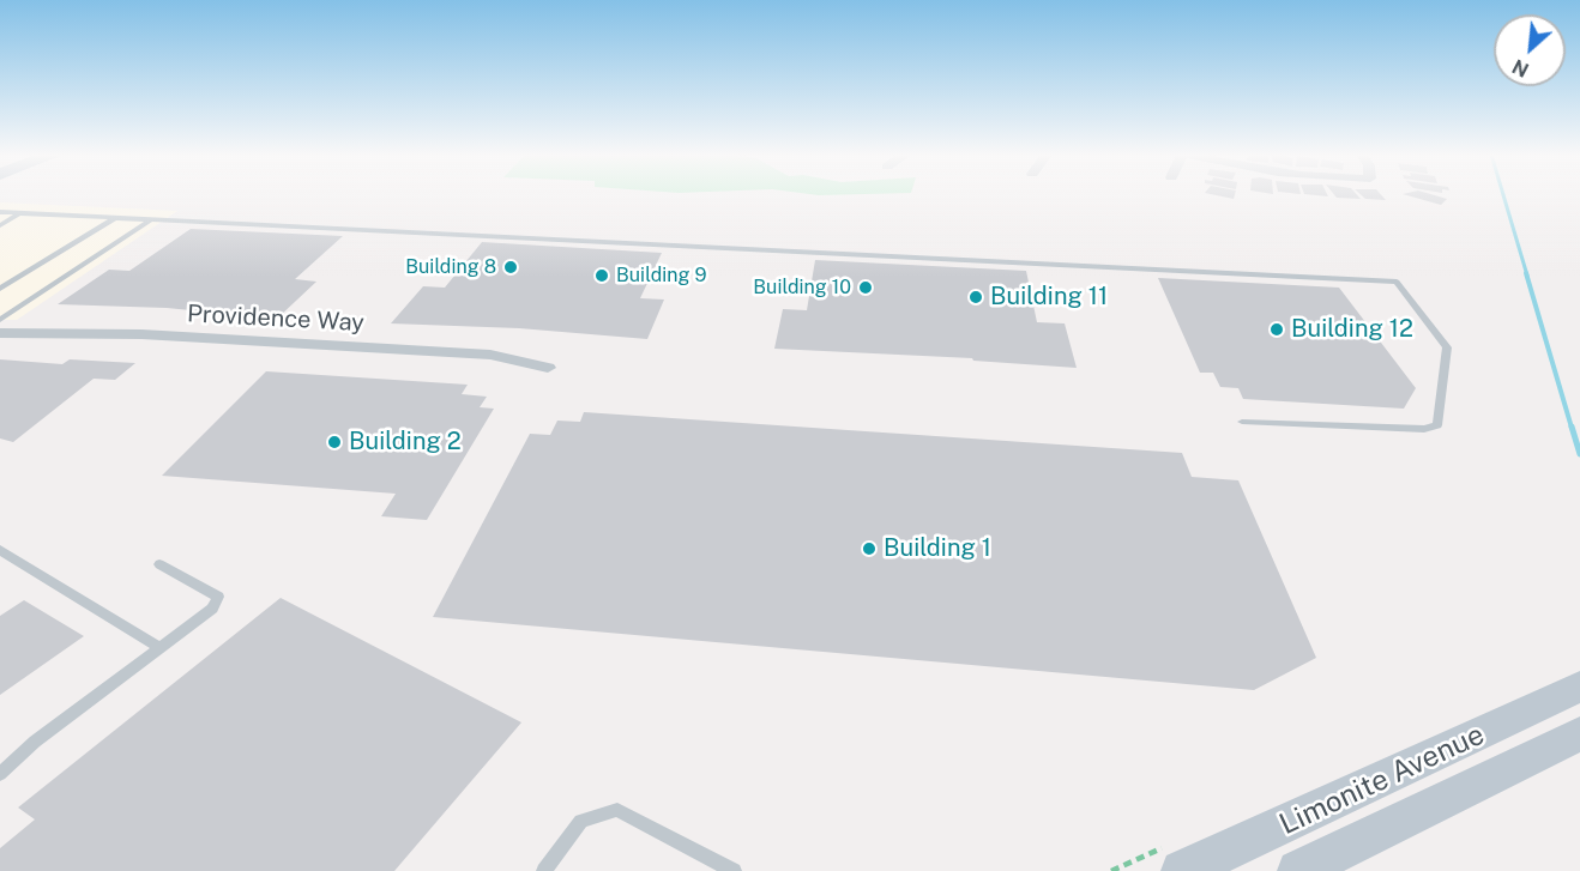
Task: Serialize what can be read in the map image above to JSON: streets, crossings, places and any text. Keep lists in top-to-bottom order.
{
  "streets": {
    "main road": ["Limonite Avenue"],
    "street": ["Providence Way"]
  },
  "places": [
    "Building 8",
    "Building 9",
    "Building 10",
    "Building 11",
    "Building 12",
    "Building 2",
    "Building 1"
  ],
  "north": "bottom left"
}
